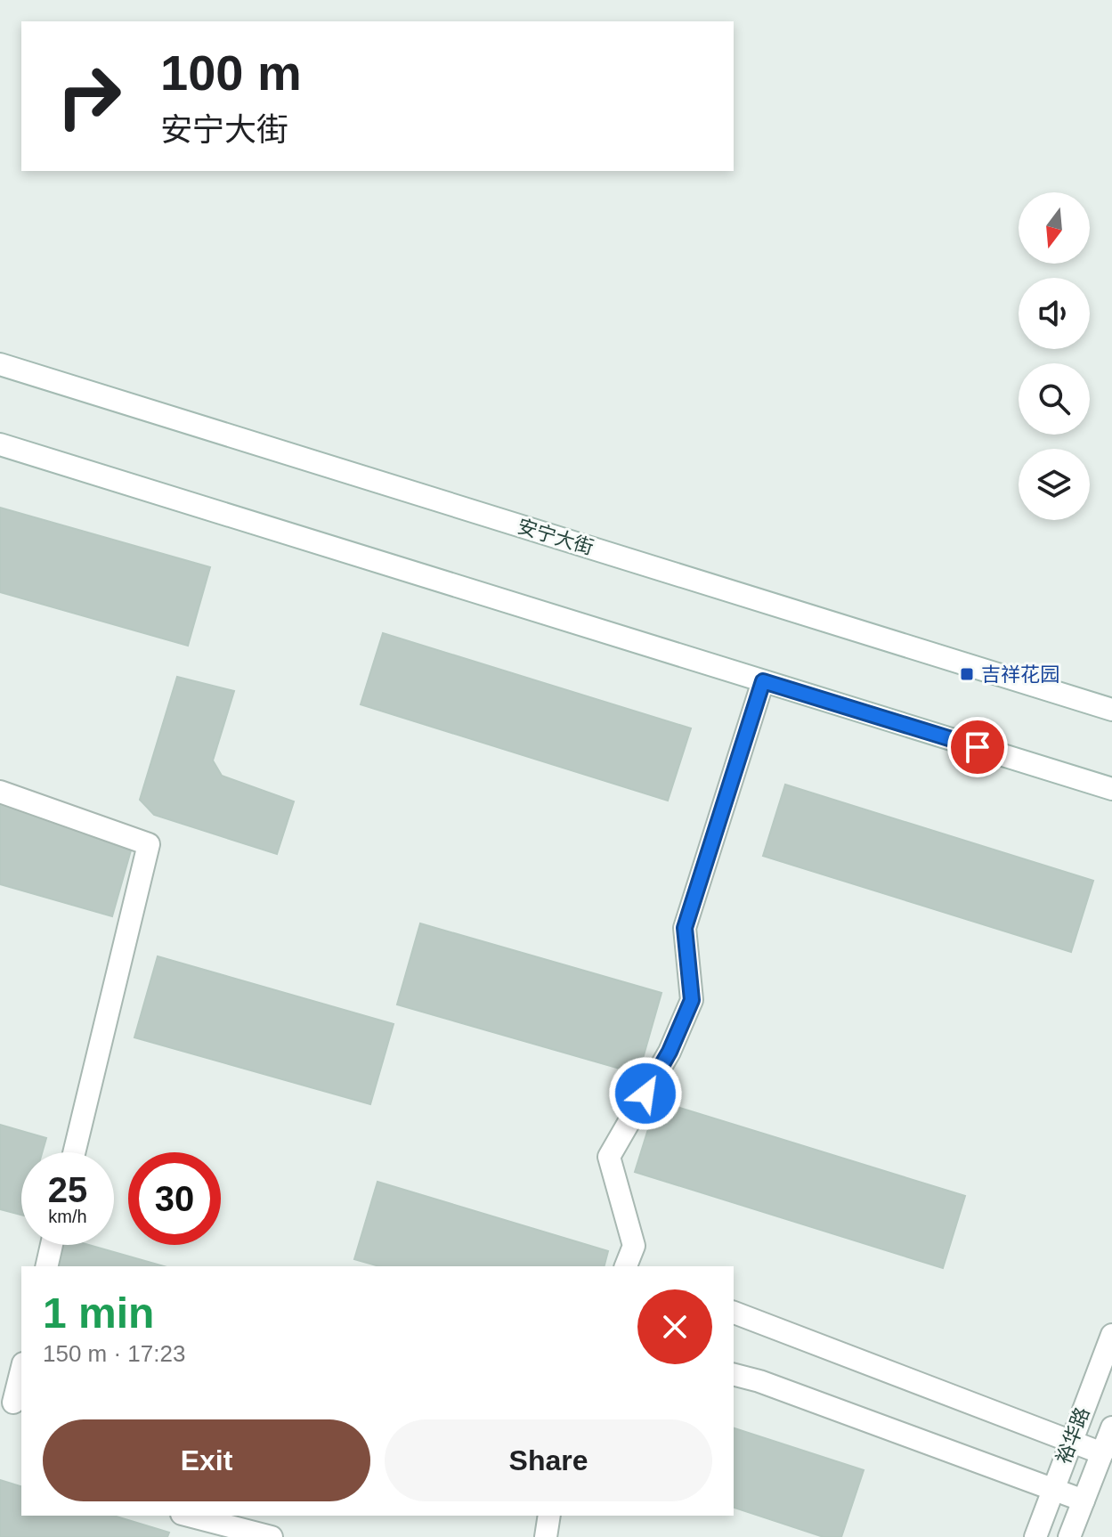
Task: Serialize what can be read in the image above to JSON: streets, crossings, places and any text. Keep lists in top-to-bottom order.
{
  "streets": {
    "street": ["安宁大街", "裕华路"]
  },
  "places": {
    "transit": ["吉祥花园"]
  },
  "north": "bottom",
  "page": {
    "turn": ["100 m", "安宁大街"],
    "speed": "25 km/h",
    "limit": "30",
    "heading": ["1 min", "150 m · 17:23"],
    "buttons": ["Exit", "Share"]
  }
}
